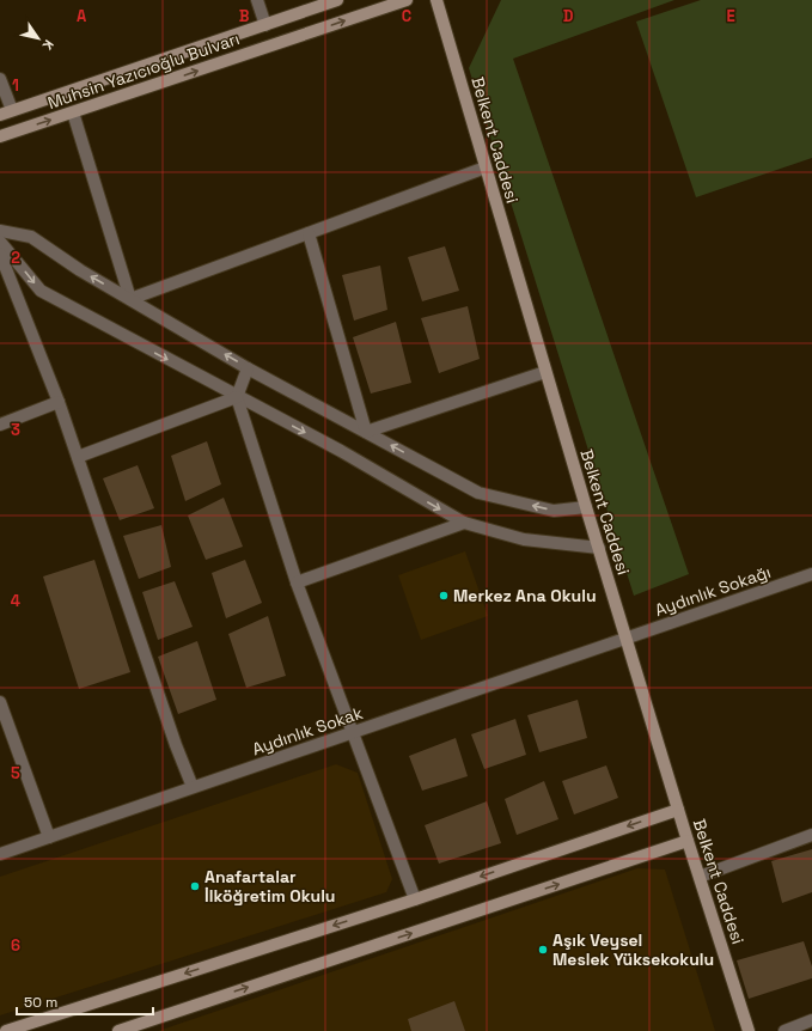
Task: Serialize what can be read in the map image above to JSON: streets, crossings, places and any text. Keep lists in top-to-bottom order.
{
  "streets": {
    "street": [
      "Muhsin Yazıcıoğlu Bulvarı",
      "Belkent Caddesi",
      "Aydınlık Sokağı",
      "Aydınlık Sokak"
    ]
  },
  "crossings": [
    ["Belkent Caddesi", "Aydınlık Sokağı"],
    ["Belkent Caddesi", "Aydınlık Sokak"],
    ["Aydınlık Sokağı", "Aydınlık Sokak"]
  ],
  "places": ["Merkez Ana Okulu", "Anafartalar İlköğretim Okulu", "Aşık Veysel Meslek Yüksekokulu"],
  "scale_bar": "50 m",
  "north": "bottom right",
  "grid": {
    "columns": [
      "A",
      "B",
      "C",
      "D",
      "E"
    ],
    "rows": [
      "1",
      "2",
      "3",
      "4",
      "5",
      "6"
    ]
  }
}
